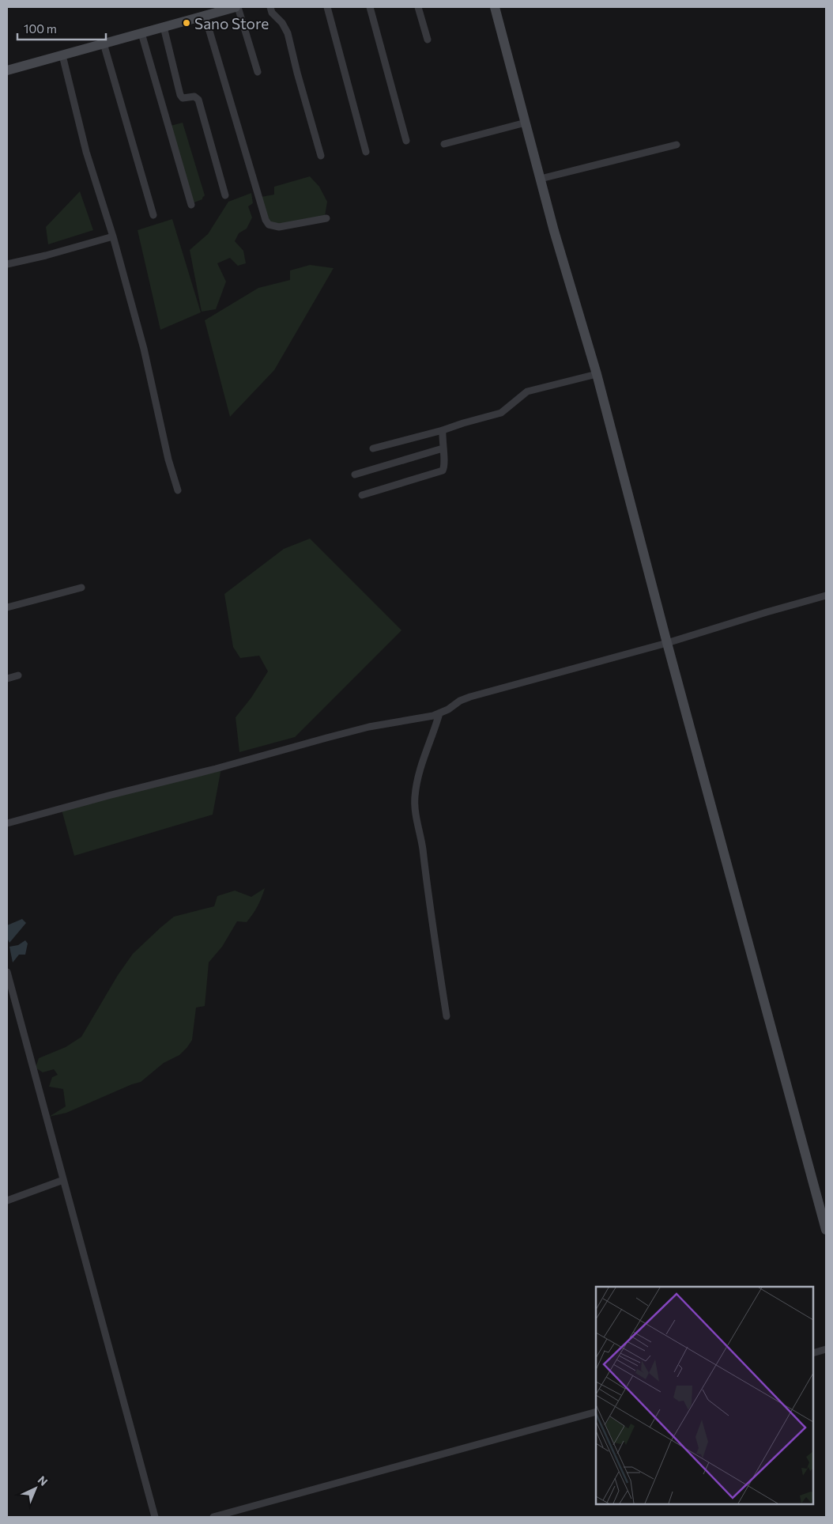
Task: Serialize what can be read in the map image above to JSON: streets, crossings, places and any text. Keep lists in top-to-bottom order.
{
  "places": ["Sano Store"],
  "scale_bar": "100 m",
  "north": "top right"
}
